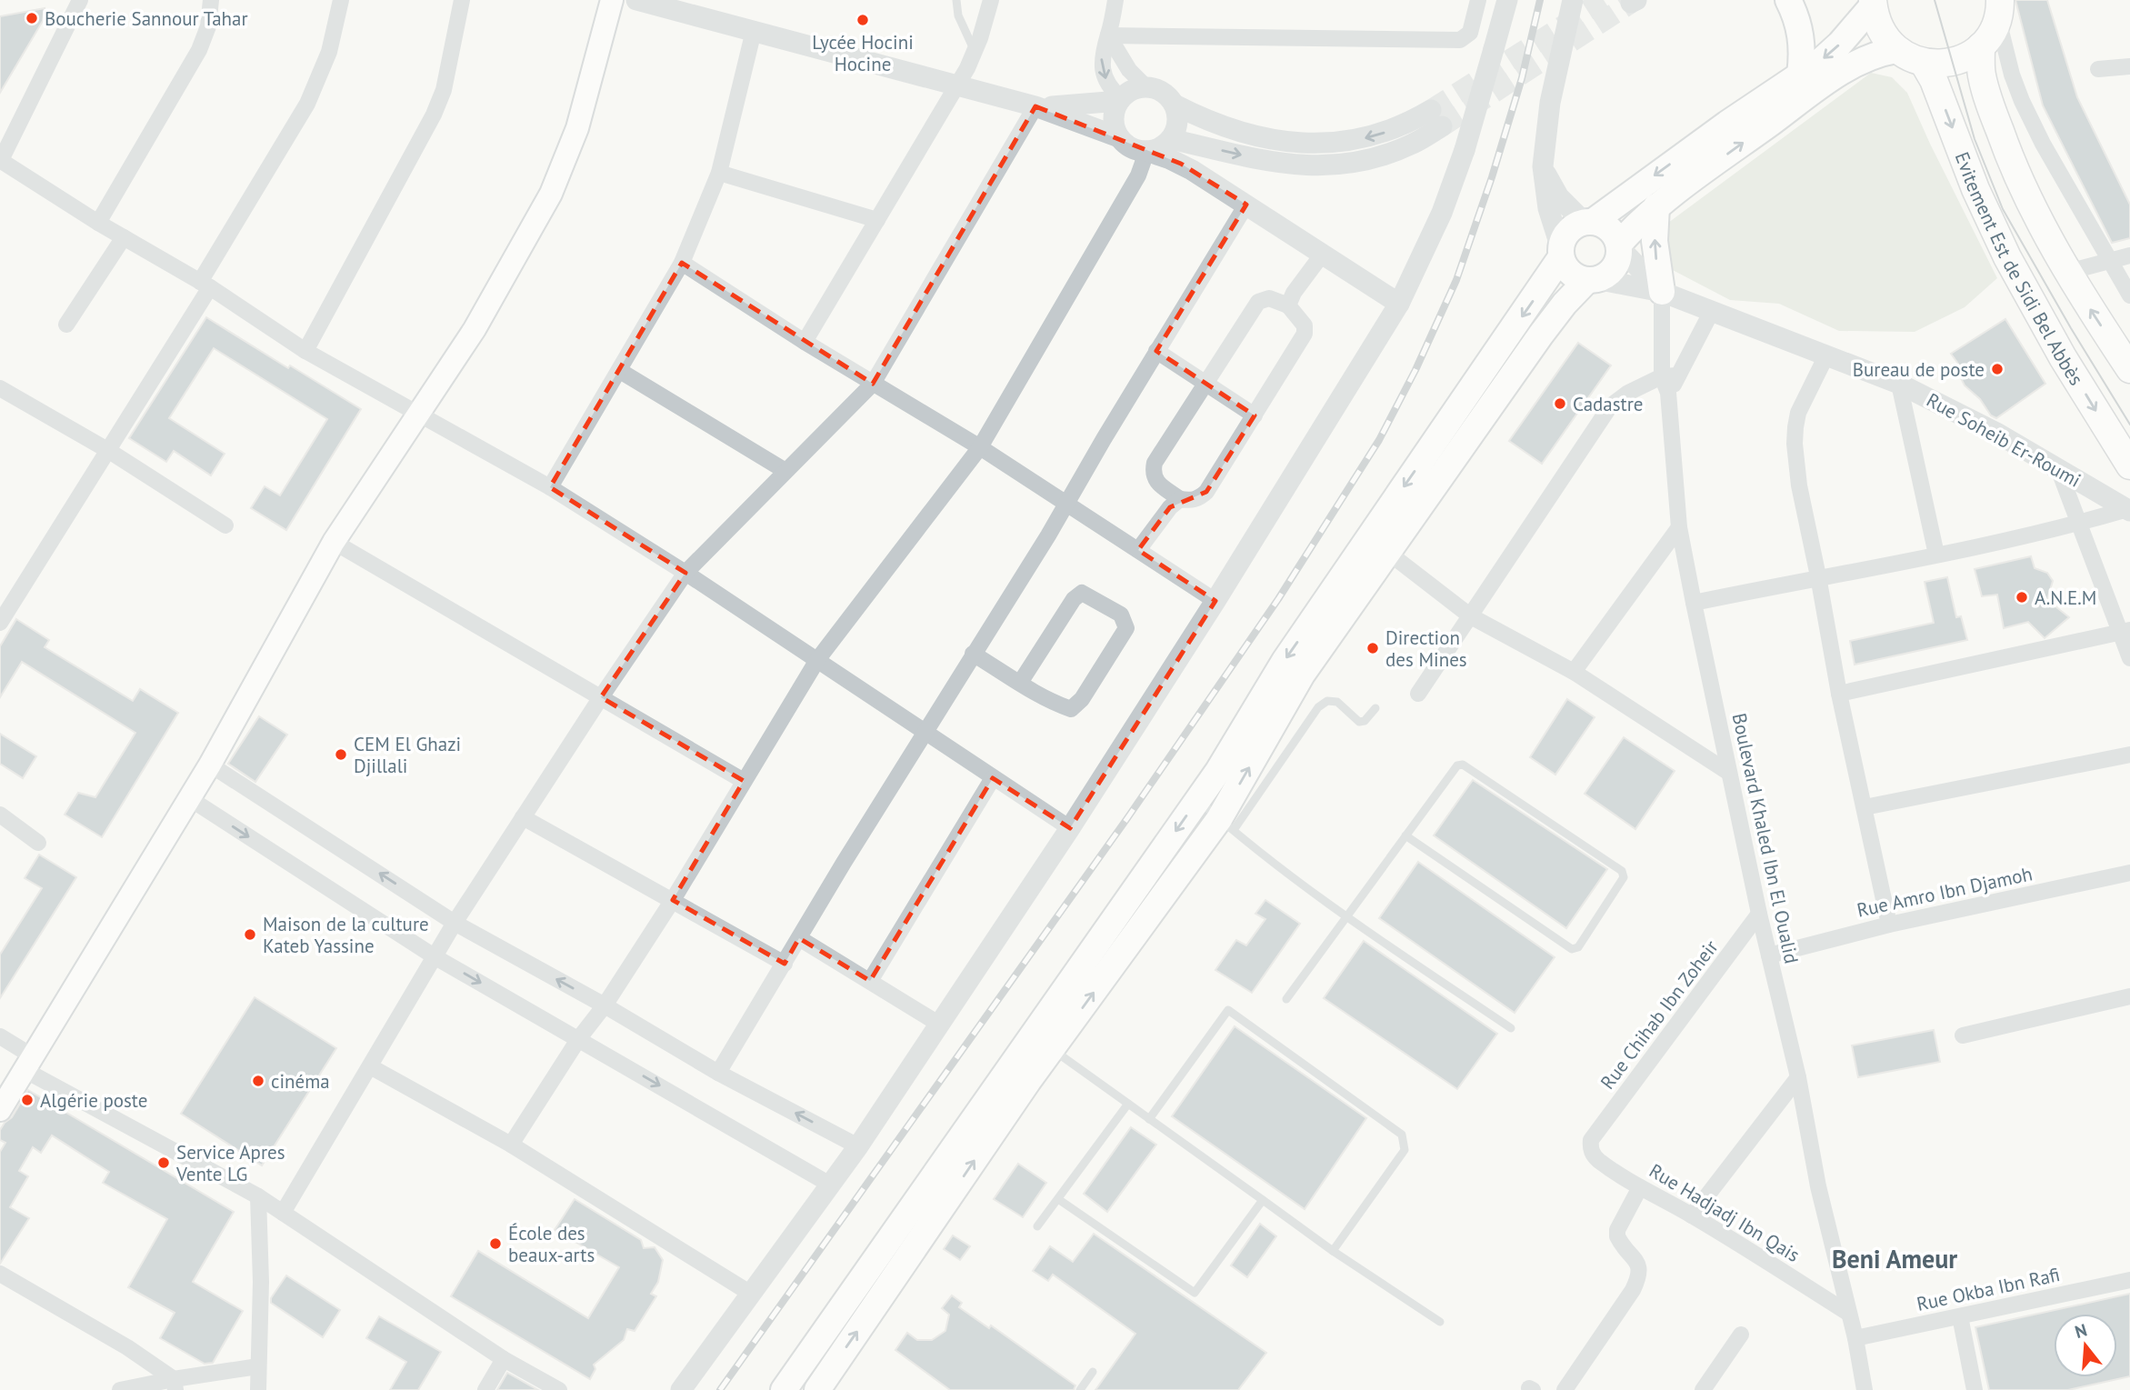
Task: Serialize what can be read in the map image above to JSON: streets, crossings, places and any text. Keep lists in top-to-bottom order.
{
  "streets": {
    "highway": ["Evitement Est de Sidi Bel Abbès"],
    "street": [
      "Rue Soheib Er-Roumi",
      "Boulevard Khaled Ibn El Oualid",
      "Rue Amro Ibn Djamoh",
      "Rue Chihab Ibn Zoheir",
      "Rue Hadjadj Ibn Qais",
      "Rue Okba Ibn Rafi"
    ]
  },
  "crossings": [
    ["Rue Soheib Er-Roumi", "Boulevard Khaled Ibn El Oualid"],
    ["Boulevard Khaled Ibn El Oualid", "Rue Amro Ibn Djamoh"],
    ["Boulevard Khaled Ibn El Oualid", "Rue Chihab Ibn Zoheir"],
    ["Boulevard Khaled Ibn El Oualid", "Rue Hadjadj Ibn Qais"],
    ["Boulevard Khaled Ibn El Oualid", "Rue Okba Ibn Rafi"],
    ["Rue Chihab Ibn Zoheir", "Rue Hadjadj Ibn Qais"]
  ],
  "districts": ["Beni Ameur"],
  "places": [
    "Boucherie Sannour Tahar",
    "Lycée Hocini Hocine",
    "Bureau de poste",
    "Cadastre",
    "A.N.E.M",
    "Direction des Mines",
    "CEM El Ghazi Djillali",
    "Maison de la culture Kateb Yassine",
    "cinéma",
    "Algérie poste",
    "Service Apres Vente LG",
    "École des beaux-arts"
  ],
  "north": "top"
}
